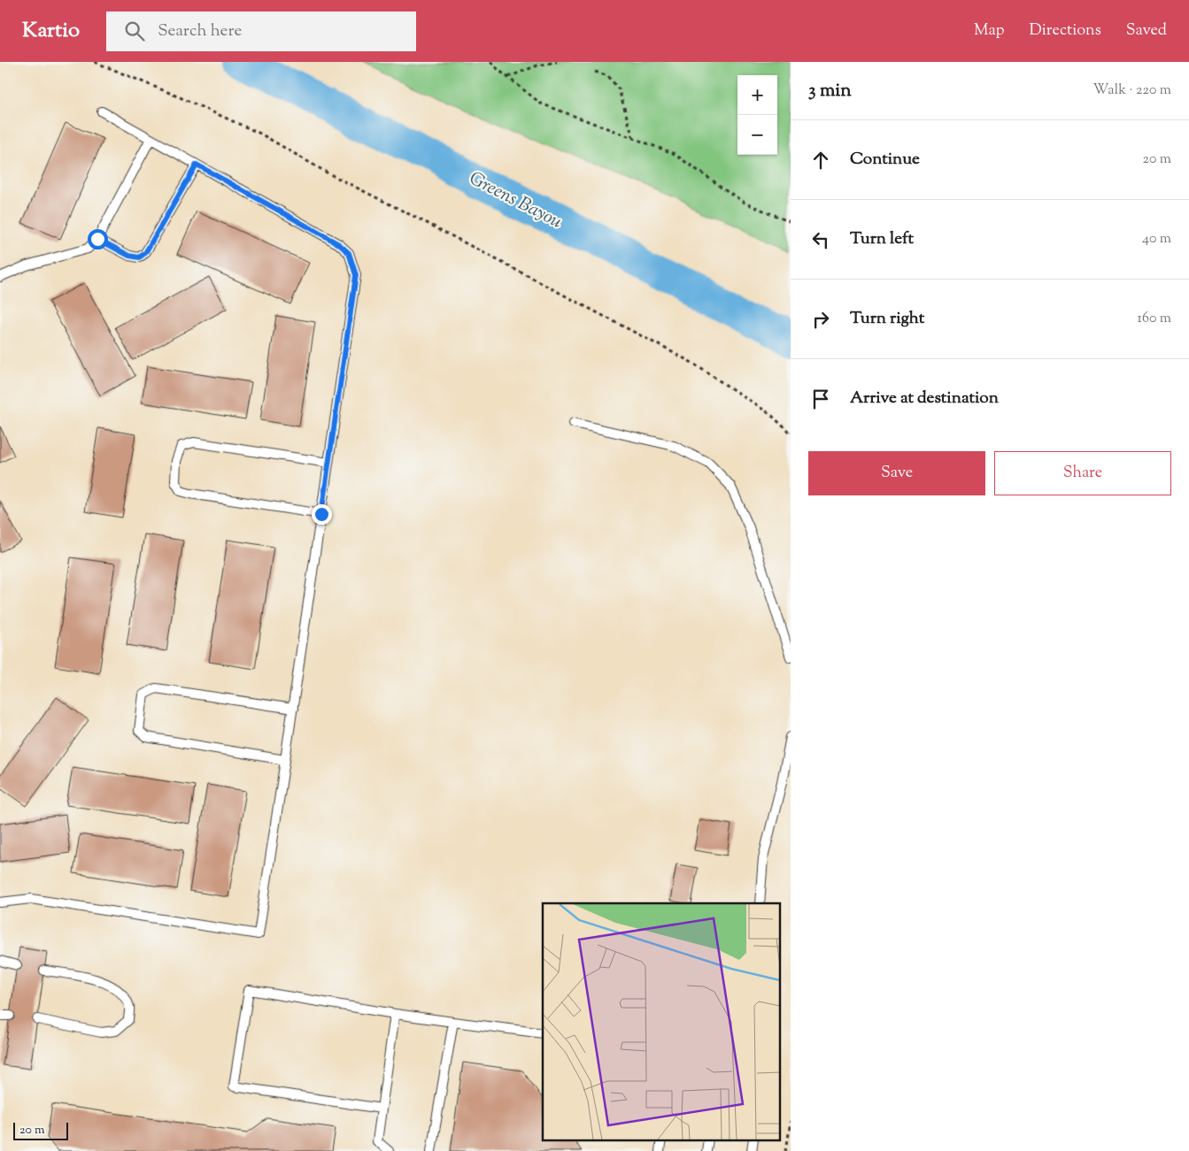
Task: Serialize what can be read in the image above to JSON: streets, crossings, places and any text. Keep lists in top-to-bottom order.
{
  "water": ["Greens Bayou"],
  "scale_bar": "20 m",
  "page": {
    "header": "Kartio",
    "search": "Search here",
    "nav": ["Map", "Directions", "Saved"],
    "heading": ["3 min", "Walk · 220 m"],
    "map_buttons": ["+", "−"],
    "list": [
      ["Continue", "20 m"],
      ["Turn left", "40 m"],
      ["Turn right", "160 m"],
      "Arrive at destination"
    ],
    "buttons": ["Save", "Share"],
    "scale": "20 m"
  }
}
